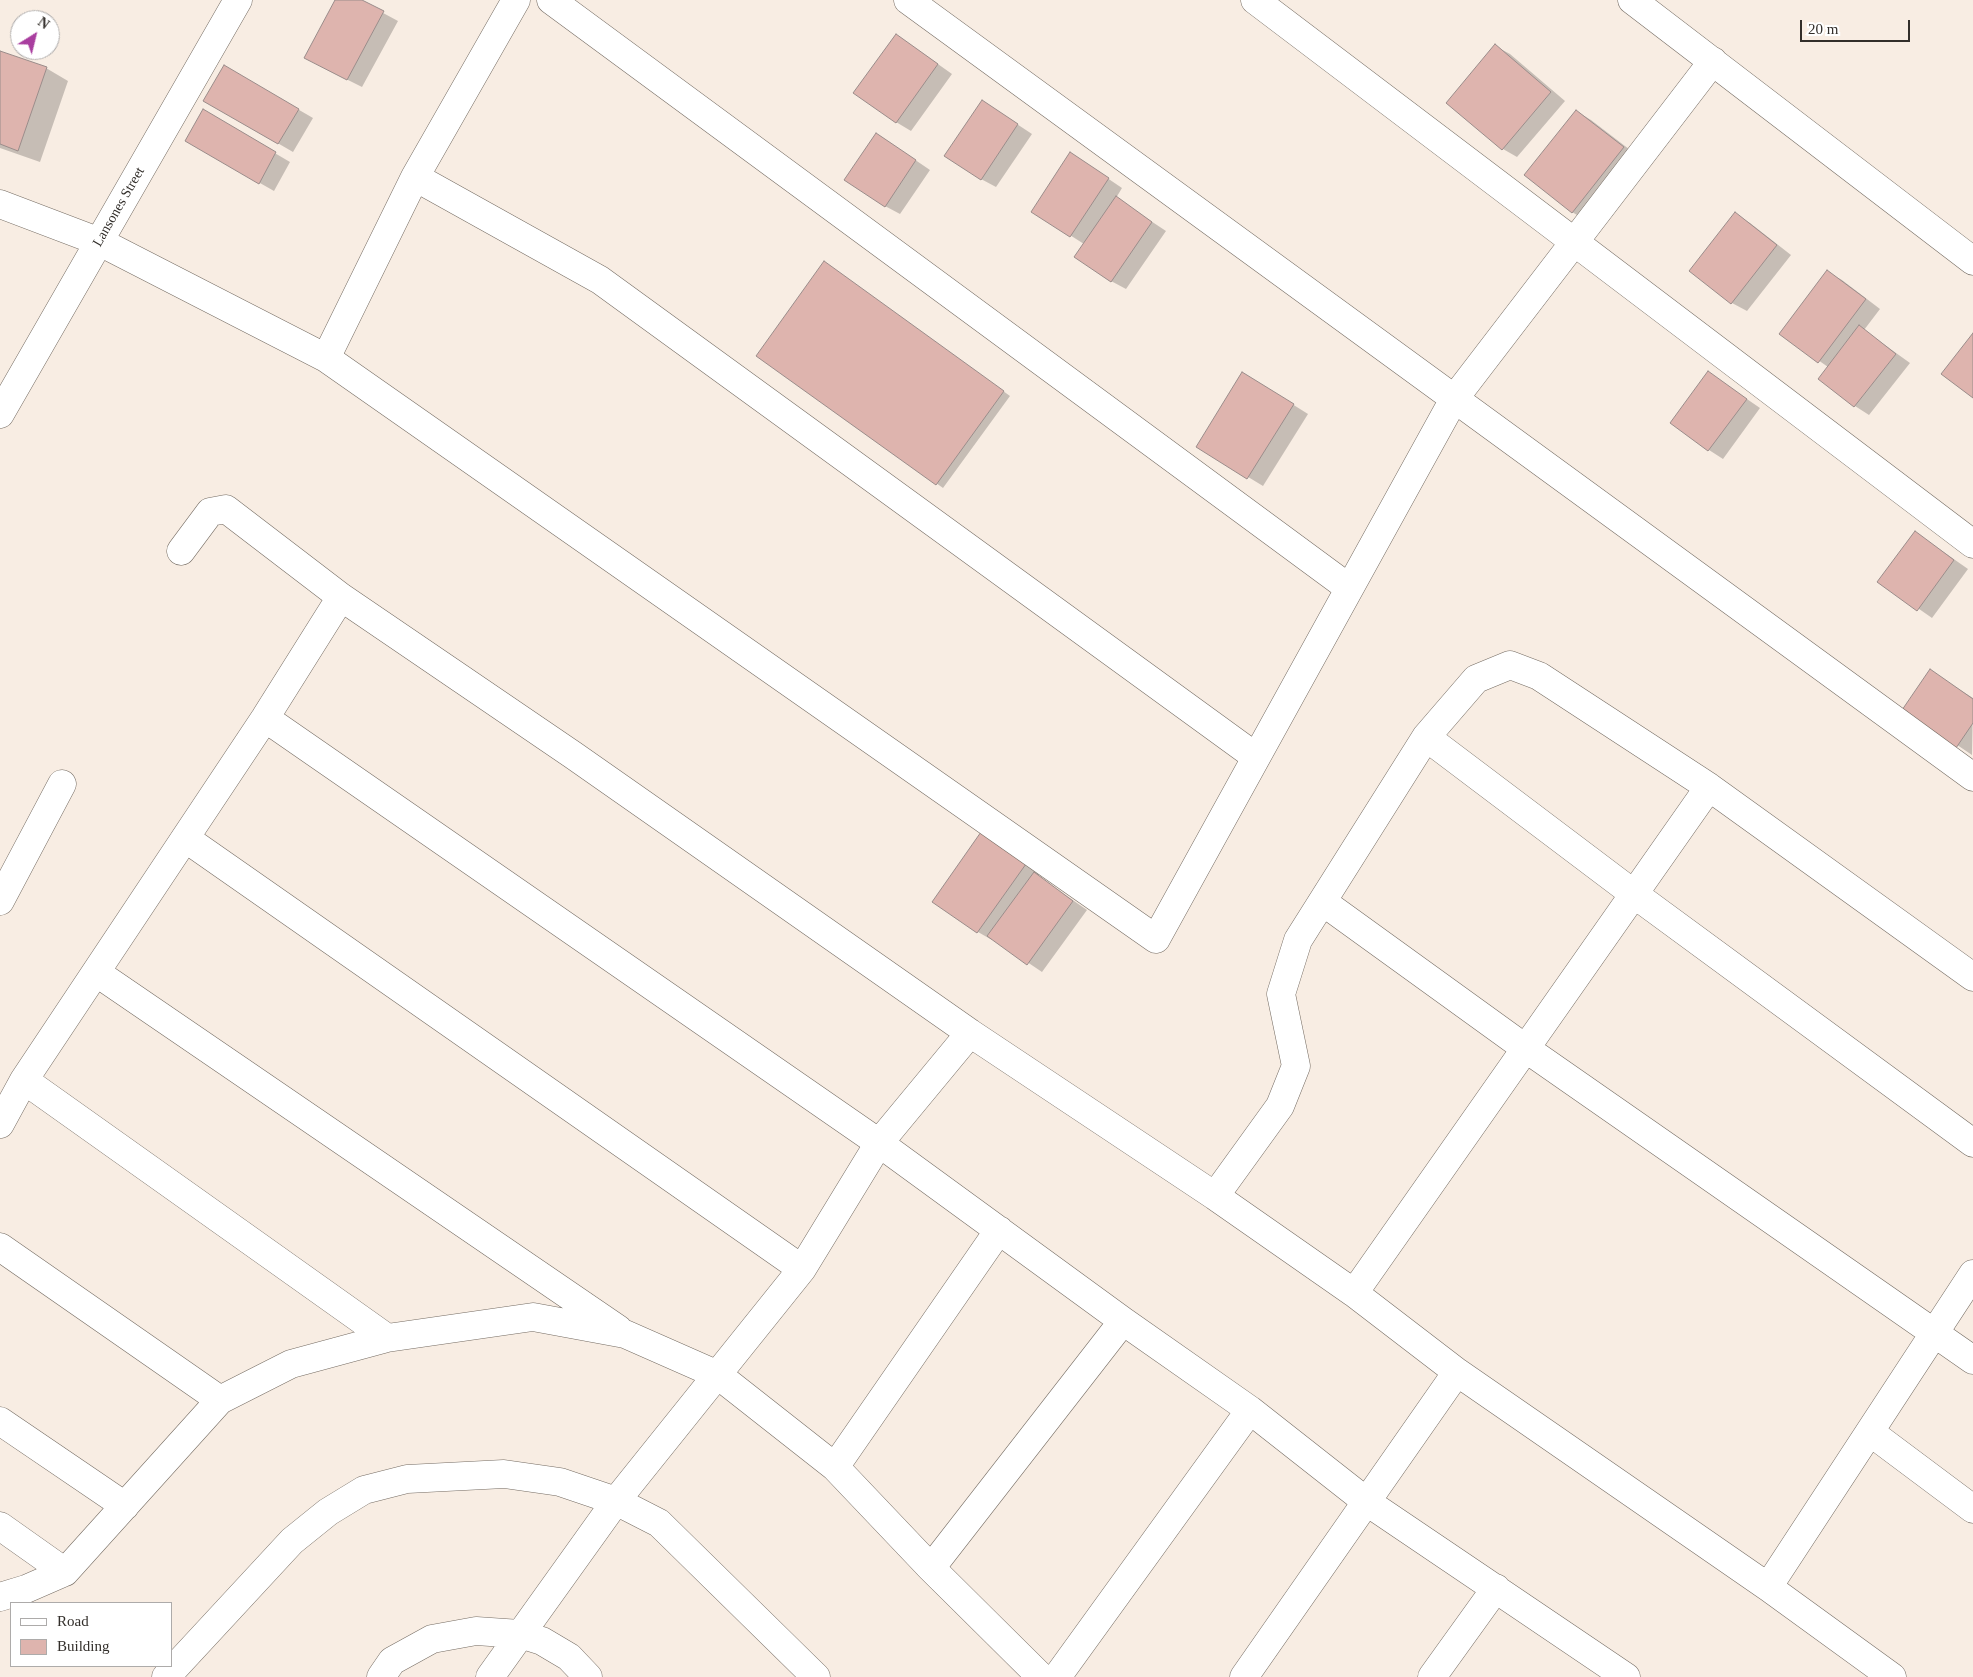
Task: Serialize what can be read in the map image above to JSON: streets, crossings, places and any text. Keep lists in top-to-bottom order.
{
  "streets": {
    "street": ["Lansones Street"]
  },
  "legend": ["Road", "Building"],
  "scale_bar": "20 m",
  "north": "top right"
}
